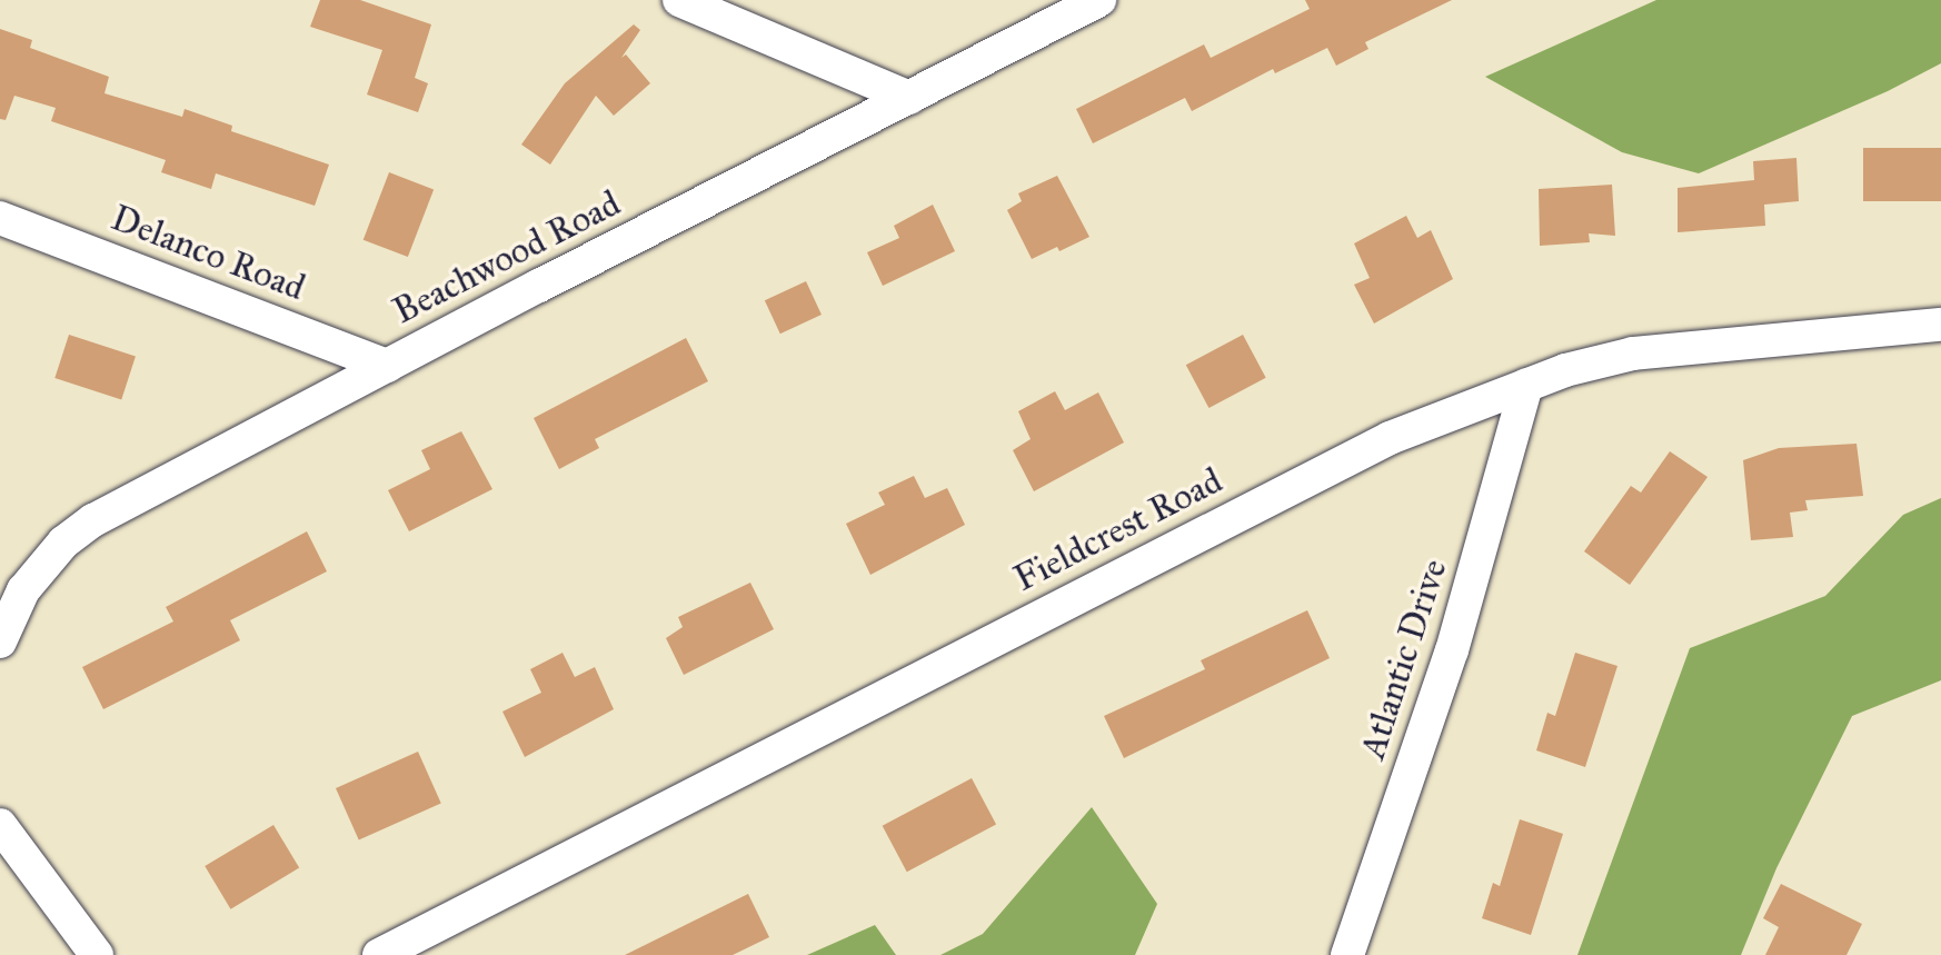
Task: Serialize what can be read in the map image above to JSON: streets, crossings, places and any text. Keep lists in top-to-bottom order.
{
  "streets": {
    "street": [
      "Delanco Road",
      "Beachwood Road",
      "Fieldcrest Road",
      "Atlantic Drive"
    ]
  },
  "crossings": [
    ["Delanco Road", "Beachwood Road"],
    ["Fieldcrest Road", "Atlantic Drive"]
  ]
}
